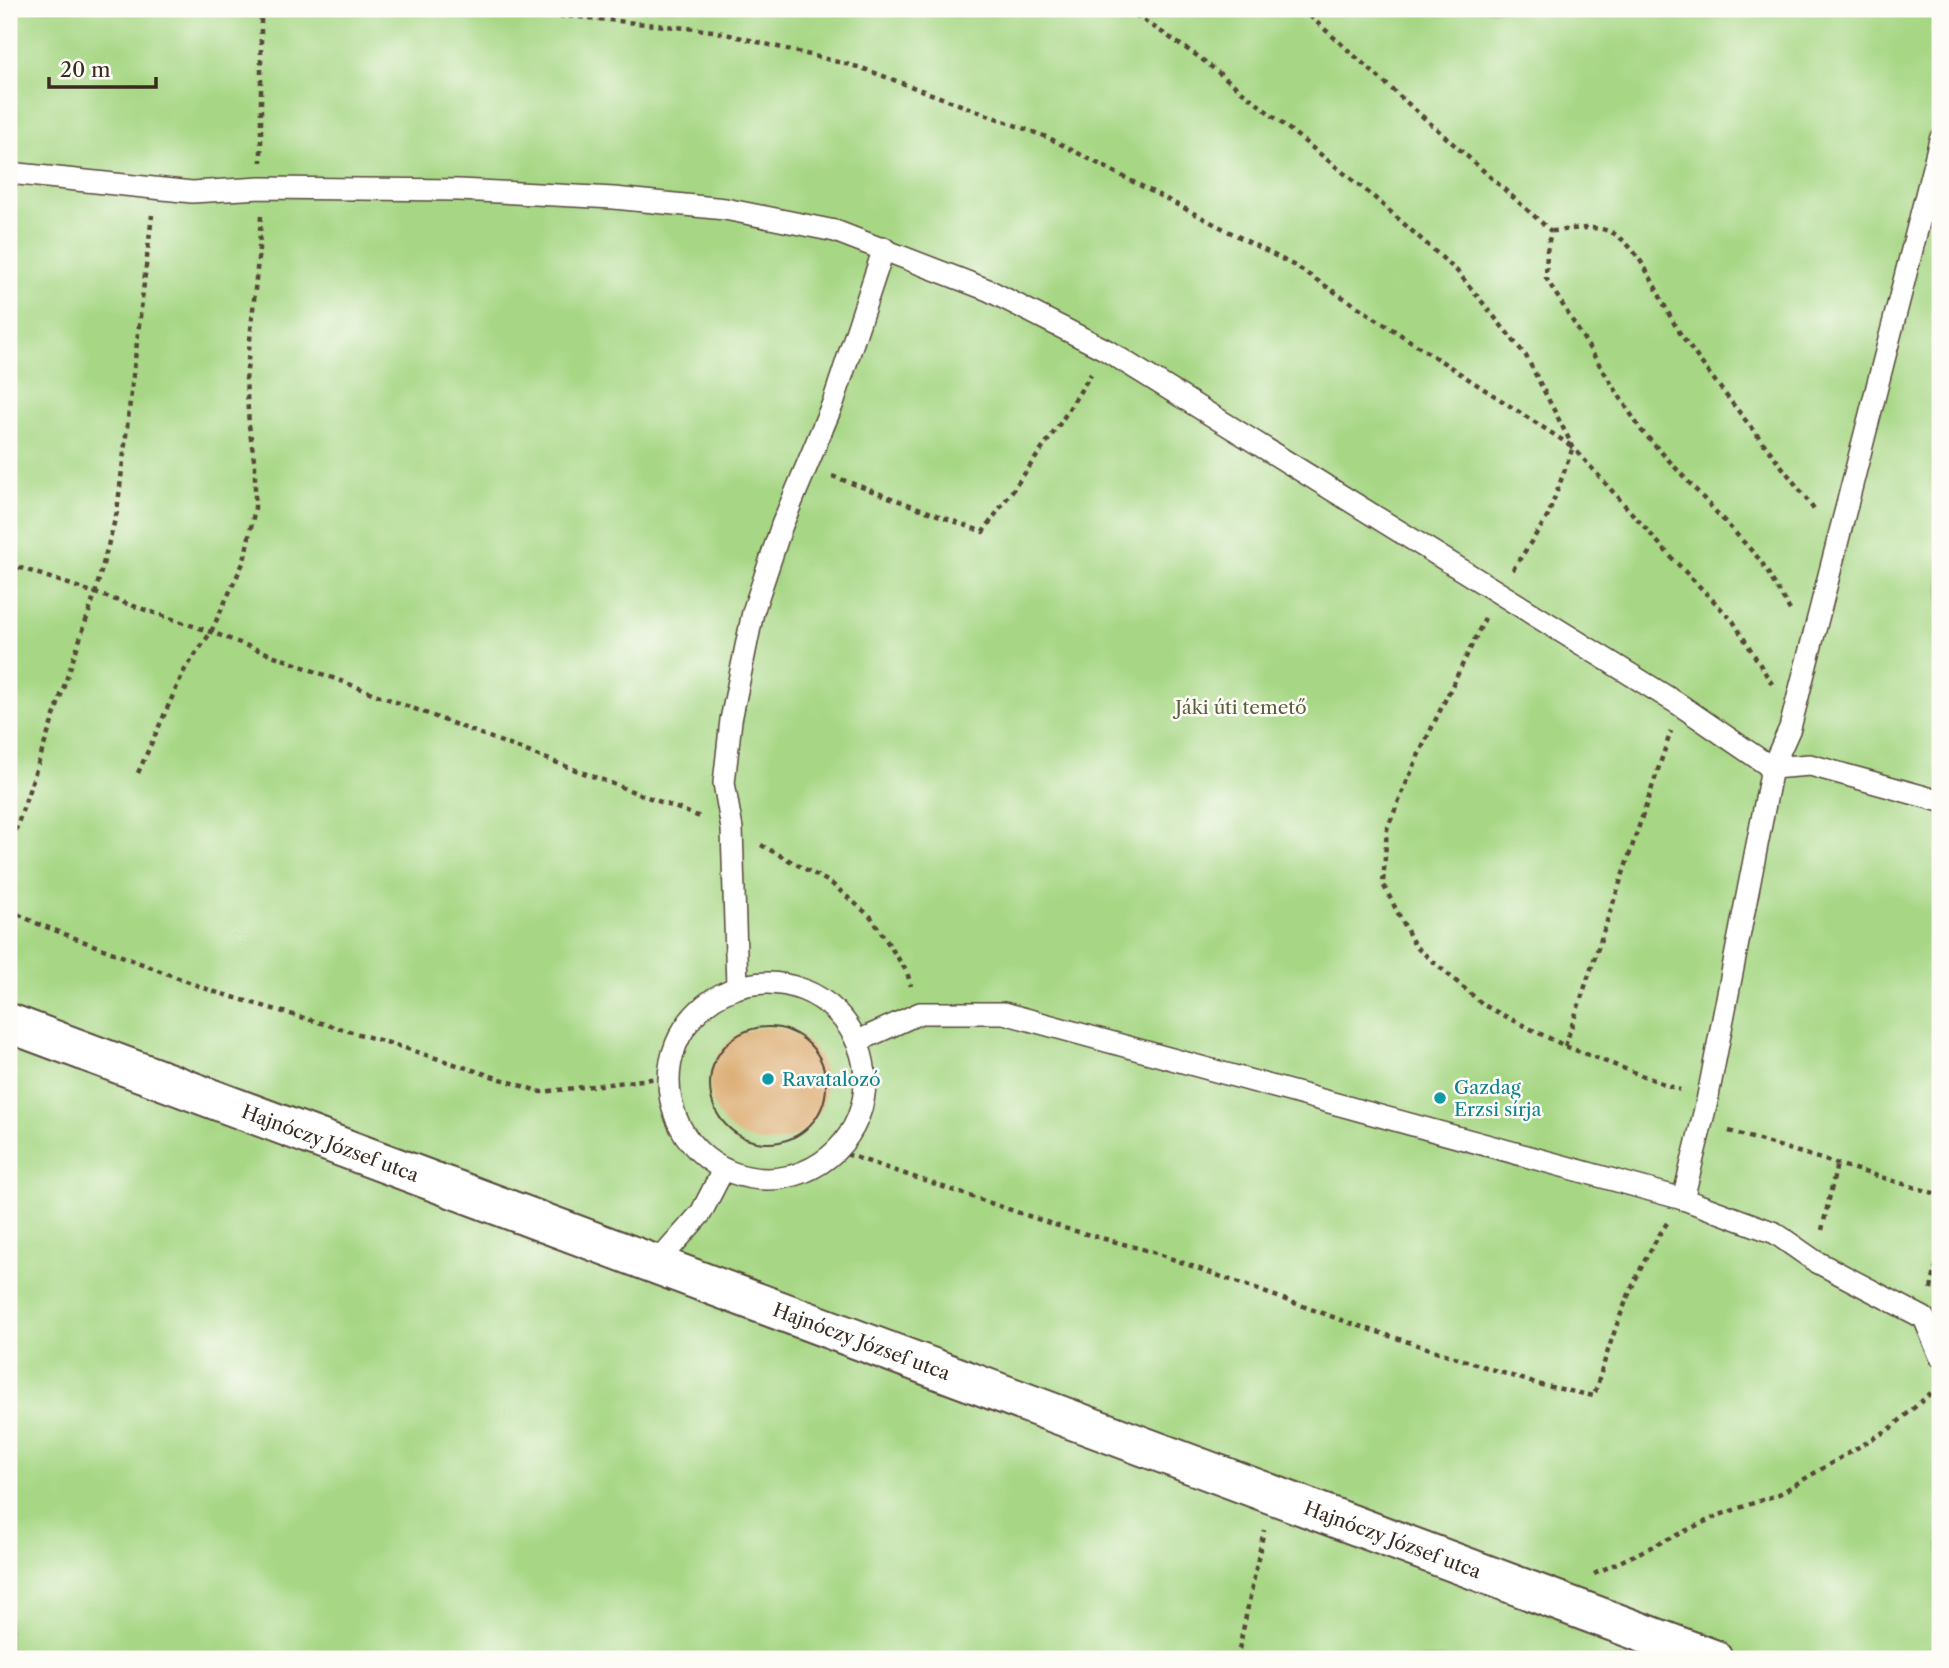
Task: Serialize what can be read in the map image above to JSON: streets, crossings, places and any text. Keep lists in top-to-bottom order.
{
  "streets": {
    "street": ["Hajnóczy József utca"]
  },
  "parks": ["Jáki úti temető"],
  "places": ["Ravatalozó", "Gazdag Erzsi sírja"],
  "scale_bar": "20 m"
}
